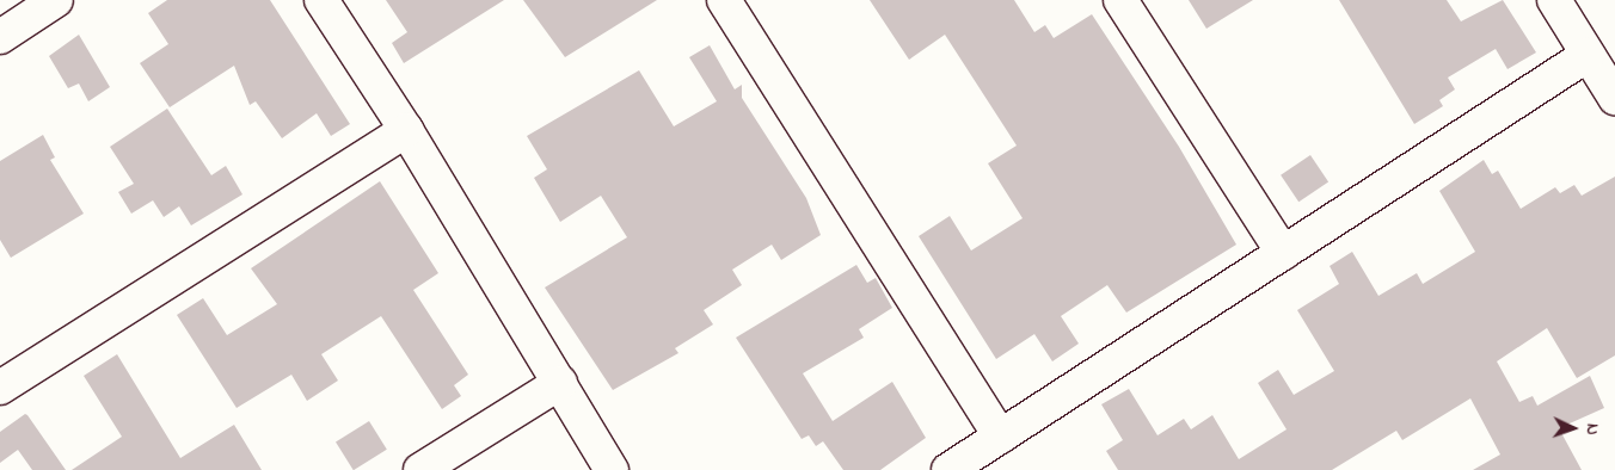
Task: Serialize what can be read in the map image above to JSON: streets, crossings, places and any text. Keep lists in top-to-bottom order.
{
  "north": "right"
}
